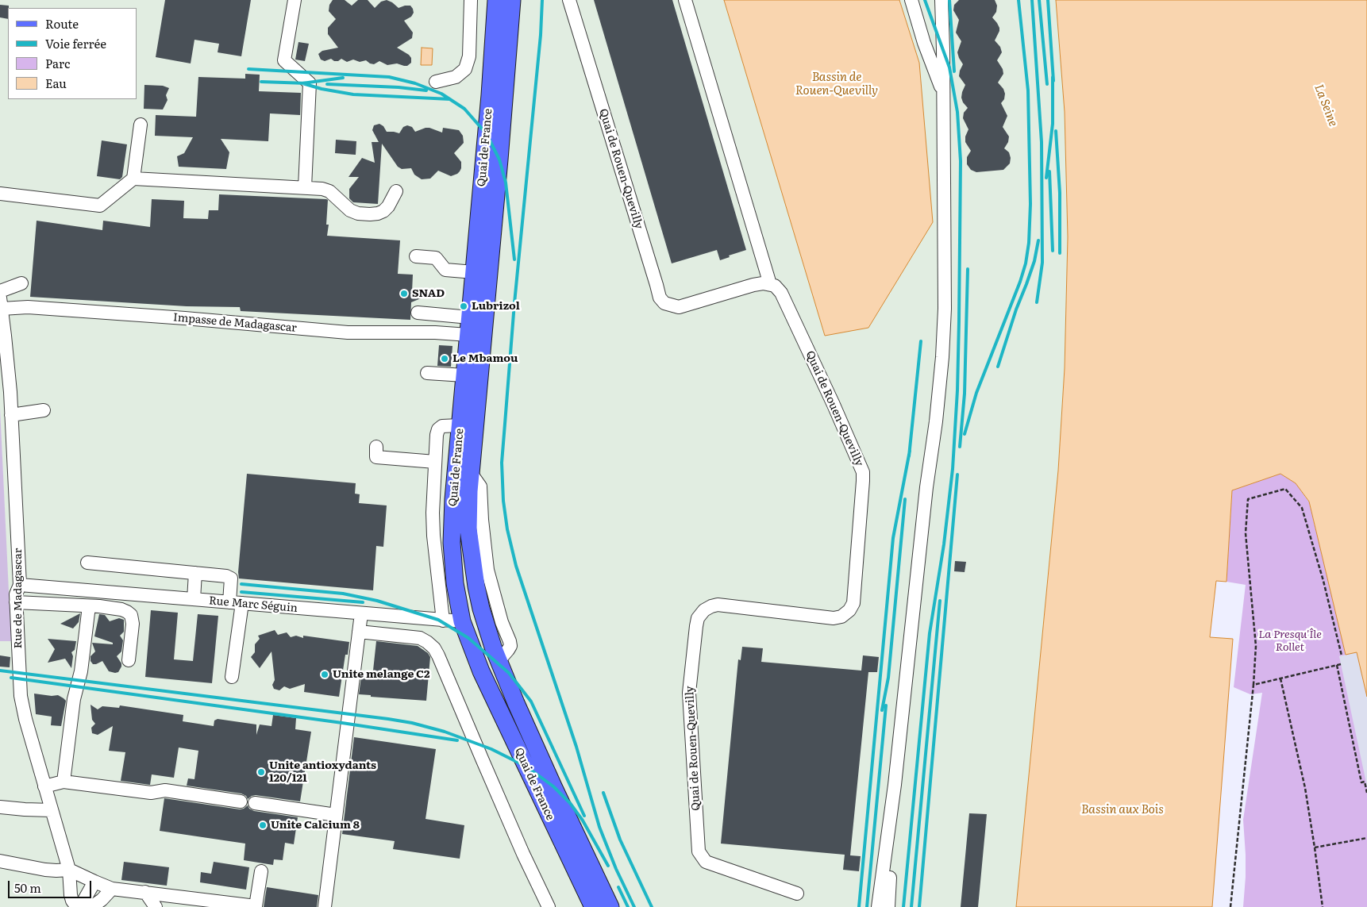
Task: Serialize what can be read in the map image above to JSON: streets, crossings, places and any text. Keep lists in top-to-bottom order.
{
  "streets": {
    "main road": ["Quai de France"],
    "street": [
      "Quai de Rouen-Quevilly",
      "Impasse de Madagascar",
      "Rue de Madagascar",
      "Rue Marc Séguin"
    ]
  },
  "crossings": [
    ["Quai de France", "Impasse de Madagascar"],
    ["Quai de France", "Rue Marc Séguin"],
    ["Impasse de Madagascar", "Rue de Madagascar"],
    ["Rue de Madagascar", "Rue Marc Séguin"]
  ],
  "water": ["Bassin de Rouen-Quevilly", "La Seine", "Bassin aux Bois"],
  "parks": ["La Presqu'Île Rollet"],
  "places": [
    "SNAD",
    "Lubrizol",
    "Le Mbamou",
    "Unite melange C2",
    "Unite antioxydants 120/121",
    "Unite Calcium 8"
  ],
  "legend": [
    "Route",
    "Voie ferrée",
    "Parc",
    "Eau"
  ],
  "scale_bar": "50 m"
}
